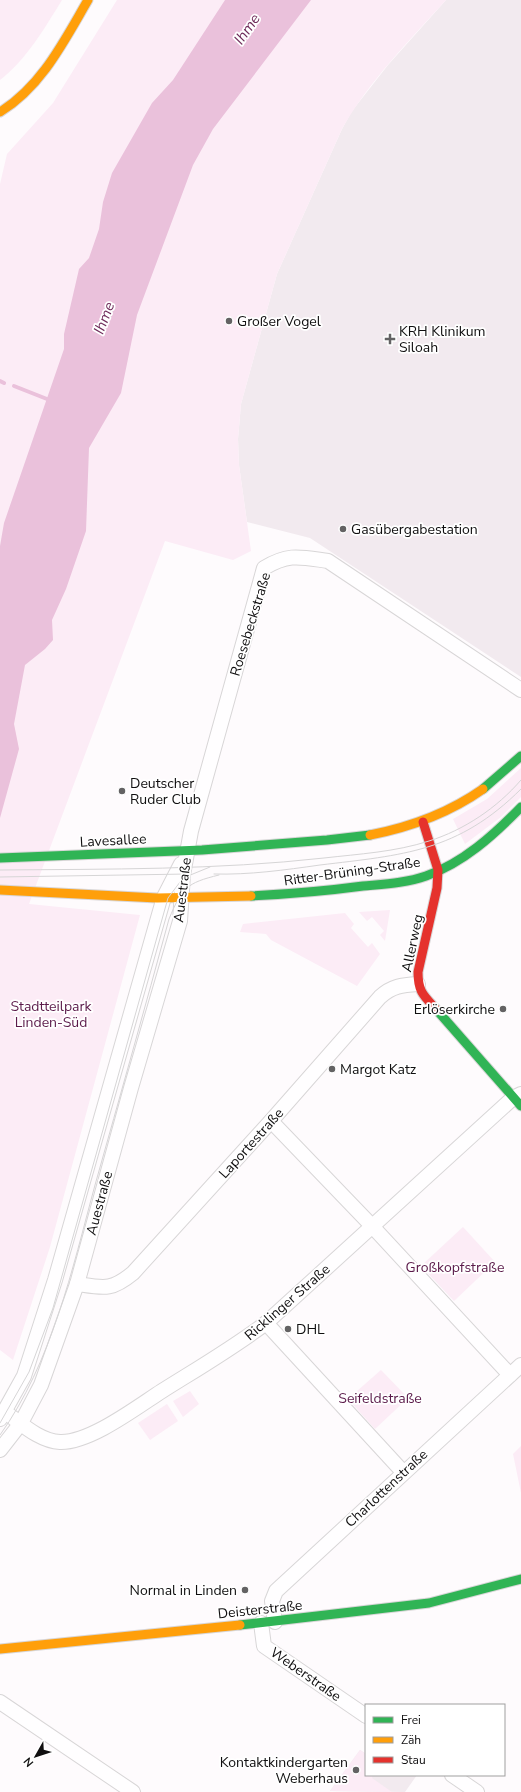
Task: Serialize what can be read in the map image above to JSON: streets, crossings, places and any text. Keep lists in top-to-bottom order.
{
  "streets": {
    "main road": [
      "Lavesallee",
      "Ritter-Brüning-Straße",
      "Allerweg",
      "Deisterstraße"
    ],
    "street": [
      "Roesebeckstraße",
      "Auestraße",
      "Laportestraße",
      "Ricklinger Straße",
      "Charlottenstraße",
      "Weberstraße"
    ]
  },
  "crossings": [
    ["Roesebeckstraße", "Lavesallee"],
    ["Roesebeckstraße", "Auestraße"],
    ["Lavesallee", "Auestraße"],
    ["Ritter-Brüning-Straße", "Auestraße"],
    ["Ritter-Brüning-Straße", "Allerweg"],
    ["Auestraße", "Laportestraße"],
    ["Auestraße", "Ricklinger Straße"],
    ["Allerweg", "Laportestraße"],
    ["Allerweg", "Ricklinger Straße"],
    ["Charlottenstraße", "Deisterstraße"],
    ["Charlottenstraße", "Weberstraße"],
    ["Deisterstraße", "Weberstraße"]
  ],
  "water": ["Ihme"],
  "parks": ["Stadtteilpark Linden-Süd", "Großkopfstraße", "Seifeldstraße"],
  "places": {
    "other": [
      "Großer Vogel",
      "Gasübergabestation",
      "Deutscher Ruder Club",
      "Erlöserkirche",
      "Margot Katz",
      "DHL",
      "Normal in Linden",
      "Kontaktkindergarten Weberhaus"
    ],
    "health": ["KRH Klinikum Siloah"]
  },
  "legend": ["Frei", "Zäh", "Stau"],
  "north": "bottom left"
}
